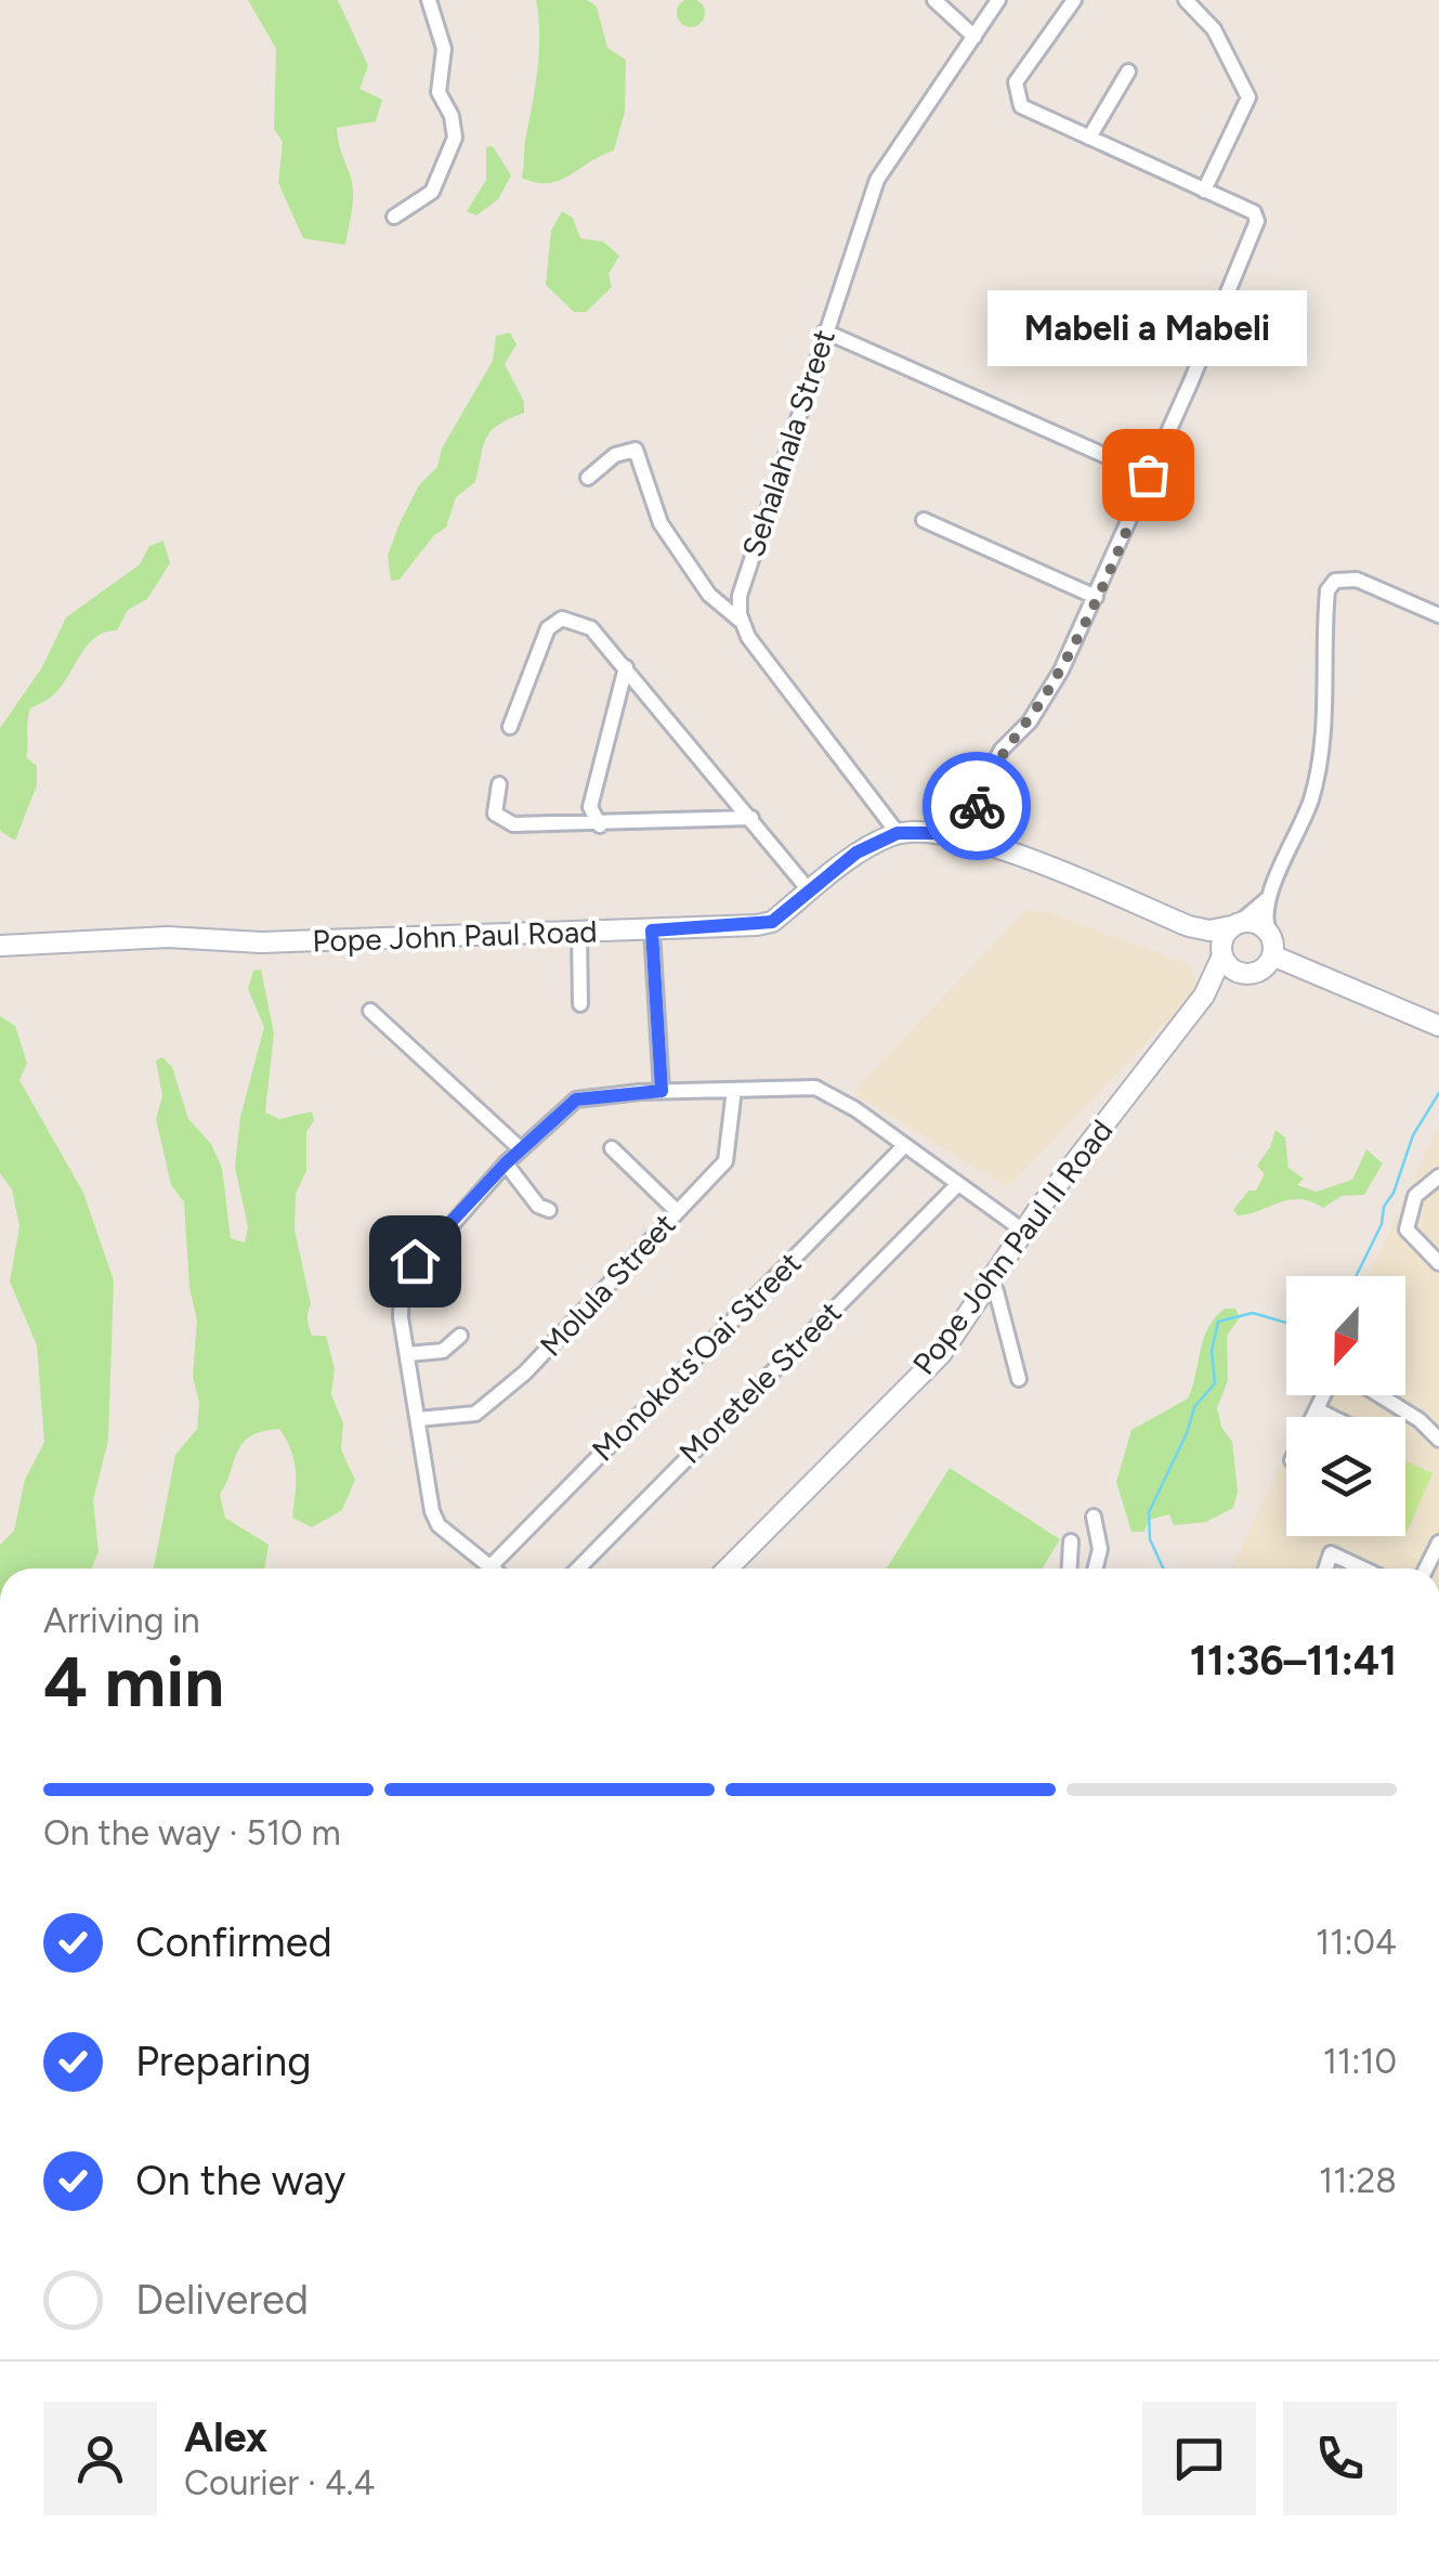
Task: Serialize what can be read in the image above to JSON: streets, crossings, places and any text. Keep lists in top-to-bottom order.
{
  "streets": {
    "main road": ["Pope John Paul Road", "Pope John Paul II Road"],
    "street": [
      "Sehalahala Street",
      "Molula Street",
      "Monokots'Oai Street",
      "Moretele Street"
    ]
  },
  "places": ["Mabeli a Mabeli"],
  "north": "bottom",
  "page": {
    "bubble": "Mabeli a Mabeli",
    "heading": ["4 min", "Arriving in", "11:36–11:41"],
    "panel": ["Alex", "Courier · 4.4"],
    "bar": "On the way · 510 m",
    "list": [
      ["Confirmed", "11:04"],
      ["Preparing", "11:10"],
      ["On the way", "11:28"],
      "Delivered"
    ]
  }
}
